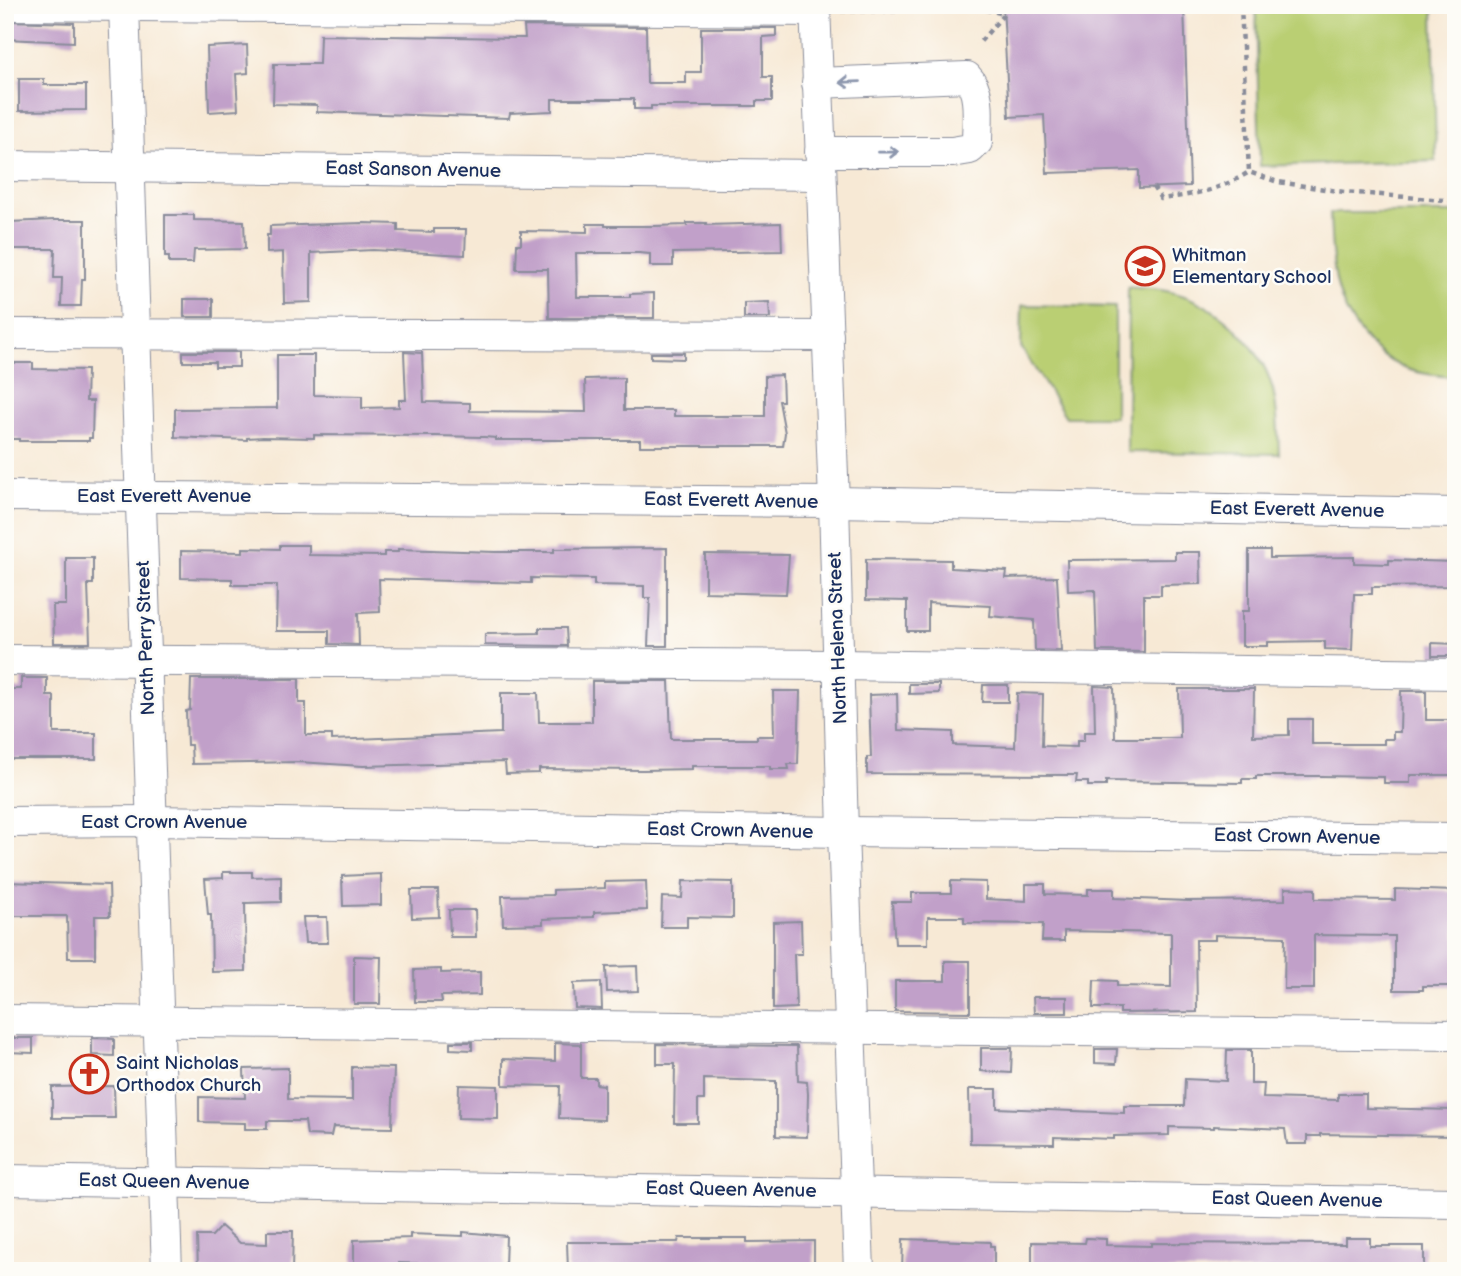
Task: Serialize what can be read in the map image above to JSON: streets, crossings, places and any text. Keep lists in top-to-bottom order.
{
  "streets": {
    "street": [
      "East Sanson Avenue",
      "East Everett Avenue",
      "North Perry Street",
      "North Helena Street",
      "East Crown Avenue",
      "East Queen Avenue"
    ]
  },
  "crossings": [
    ["East Sanson Avenue", "North Perry Street"],
    ["East Sanson Avenue", "North Helena Street"],
    ["East Everett Avenue", "North Perry Street"],
    ["East Everett Avenue", "North Helena Street"],
    ["North Perry Street", "East Crown Avenue"],
    ["North Perry Street", "East Queen Avenue"],
    ["North Helena Street", "East Crown Avenue"],
    ["North Helena Street", "East Queen Avenue"]
  ],
  "places": {
    "school or university": ["Whitman Elementary School"],
    "church": ["Saint Nicholas Orthodox Church"]
  }
}
